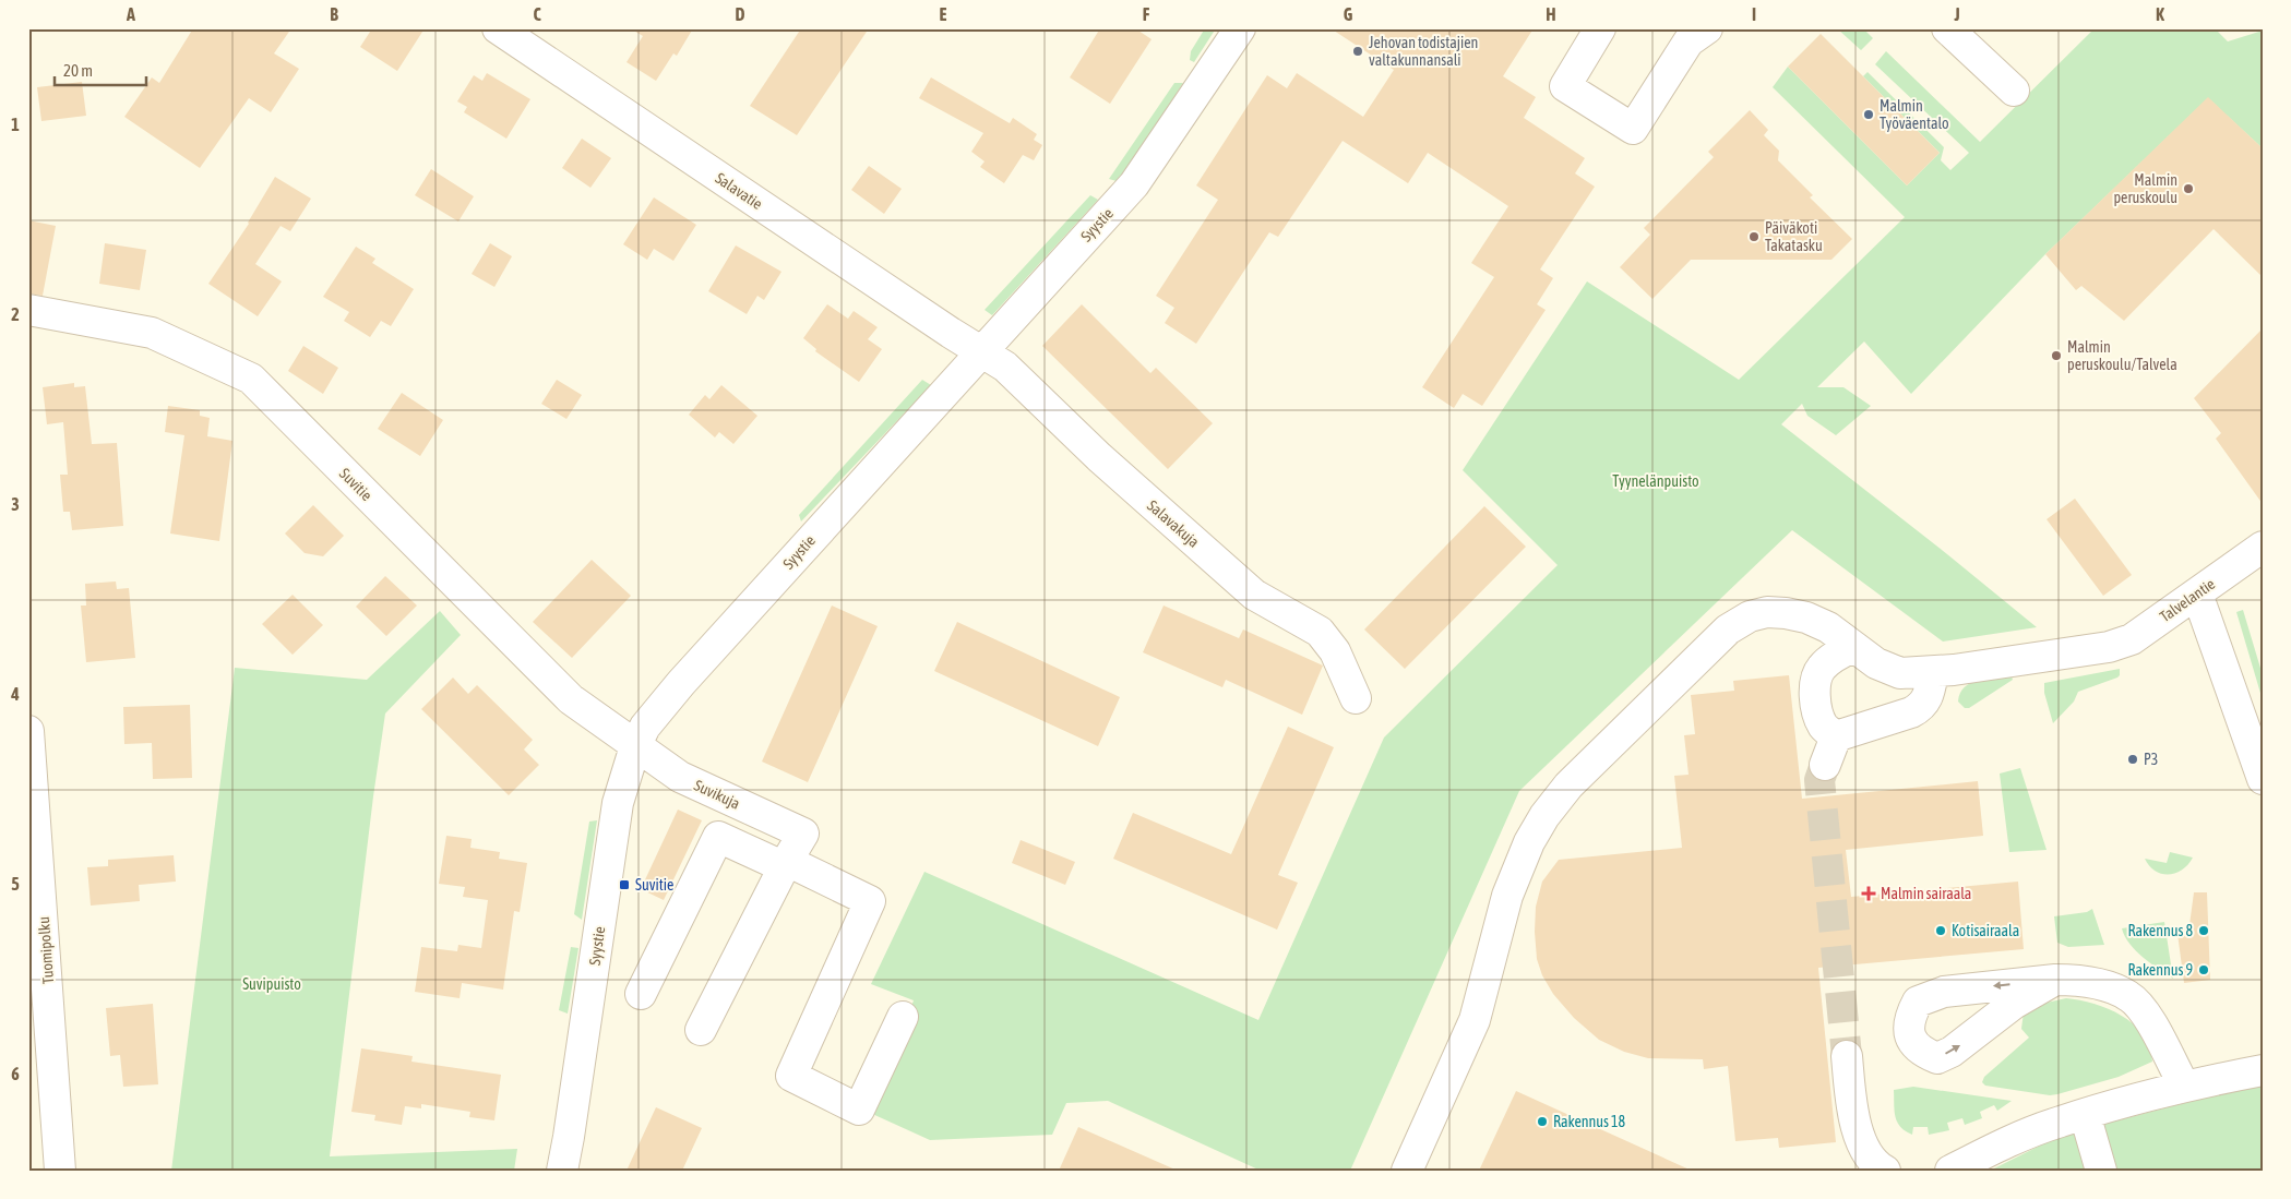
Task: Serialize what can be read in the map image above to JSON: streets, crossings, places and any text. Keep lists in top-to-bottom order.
{
  "streets": {
    "street": [
      "Salavatie",
      "Syystie",
      "Suvitie",
      "Salavakuja",
      "Talvelantie",
      "Suvikuja",
      "Tuomipolku"
    ]
  },
  "crossings": [
    ["Salavatie", "Syystie"],
    ["Salavatie", "Salavakuja"],
    ["Syystie", "Suvitie"],
    ["Syystie", "Salavakuja"],
    ["Syystie", "Suvikuja"],
    ["Suvitie", "Suvikuja"]
  ],
  "parks": ["Tyynelänpuisto", "Suvipuisto"],
  "places": {
    "other": [
      "Jehovan todistajien valtakunnansali",
      "Malmin Työväentalo",
      "Malmin peruskoulu",
      "Päiväkoti Takatasku",
      "Malmin peruskoulu/Talvela",
      "P3",
      "Kotisairaala",
      "Rakennus 8",
      "Rakennus 9",
      "Rakennus 18"
    ],
    "transit": ["Suvitie"],
    "health": ["Malmin sairaala"]
  },
  "scale_bar": "20 m",
  "grid": {
    "columns": [
      "A",
      "B",
      "C",
      "D",
      "E",
      "F",
      "G",
      "H",
      "I",
      "J",
      "K"
    ],
    "rows": [
      "1",
      "2",
      "3",
      "4",
      "5",
      "6"
    ]
  }
}
